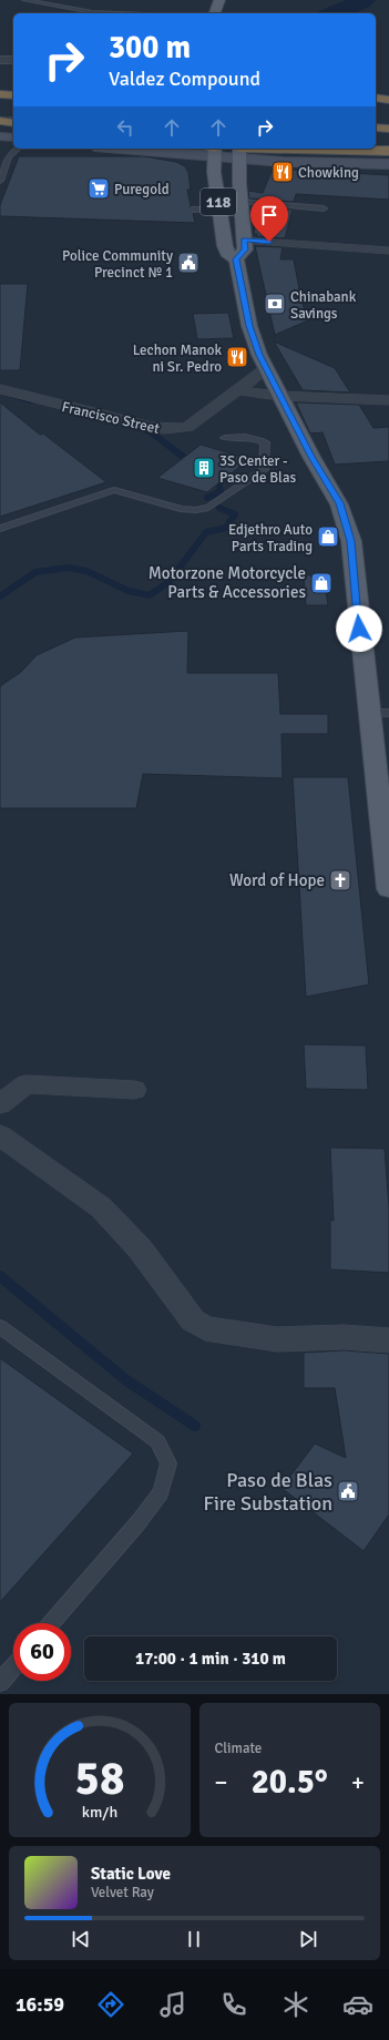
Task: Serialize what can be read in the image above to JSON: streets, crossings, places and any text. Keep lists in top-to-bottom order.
{
  "streets": {
    "main road": ["118"],
    "street": ["Francisco Street"]
  },
  "crossings": [
    ["118", "Francisco Street"]
  ],
  "places": {
    "restaurant": ["Chowking", "Lechon Manok ni Sr. Pedro"],
    "supermarket": ["Puregold"],
    "public building": ["Police Community Precinct № 1", "Paso de Blas Fire Substation"],
    "bank": ["Chinabank Savings"],
    "building": ["3S Center - Paso de Blas"],
    "shop": ["Edjethro Auto Parts Trading", "Motorzone Motorcycle Parts & Accessories"],
    "church": ["Word of Hope"]
  },
  "page": {
    "turn": ["300 m", "Valdez Compound"],
    "limit": "60",
    "trip": "17:00 · 1 min · 310 m",
    "tile": "Climate",
    "heat": ["−", "20.5°", "+"],
    "song": ["Static Love", "Velvet Ray"],
    "tabs": "16:59",
    "gauge": ["58", "km/h"]
  }
}
